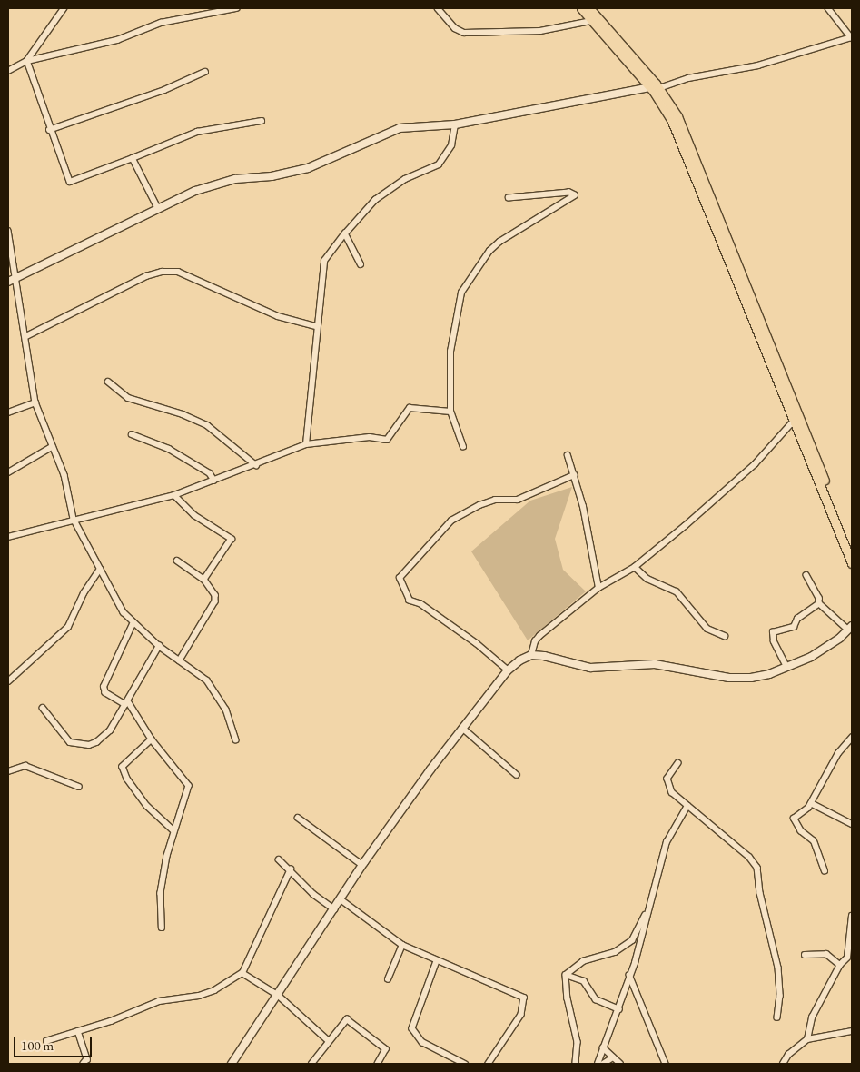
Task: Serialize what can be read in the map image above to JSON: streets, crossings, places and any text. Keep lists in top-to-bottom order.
{
  "scale_bar": "100 m"
}
